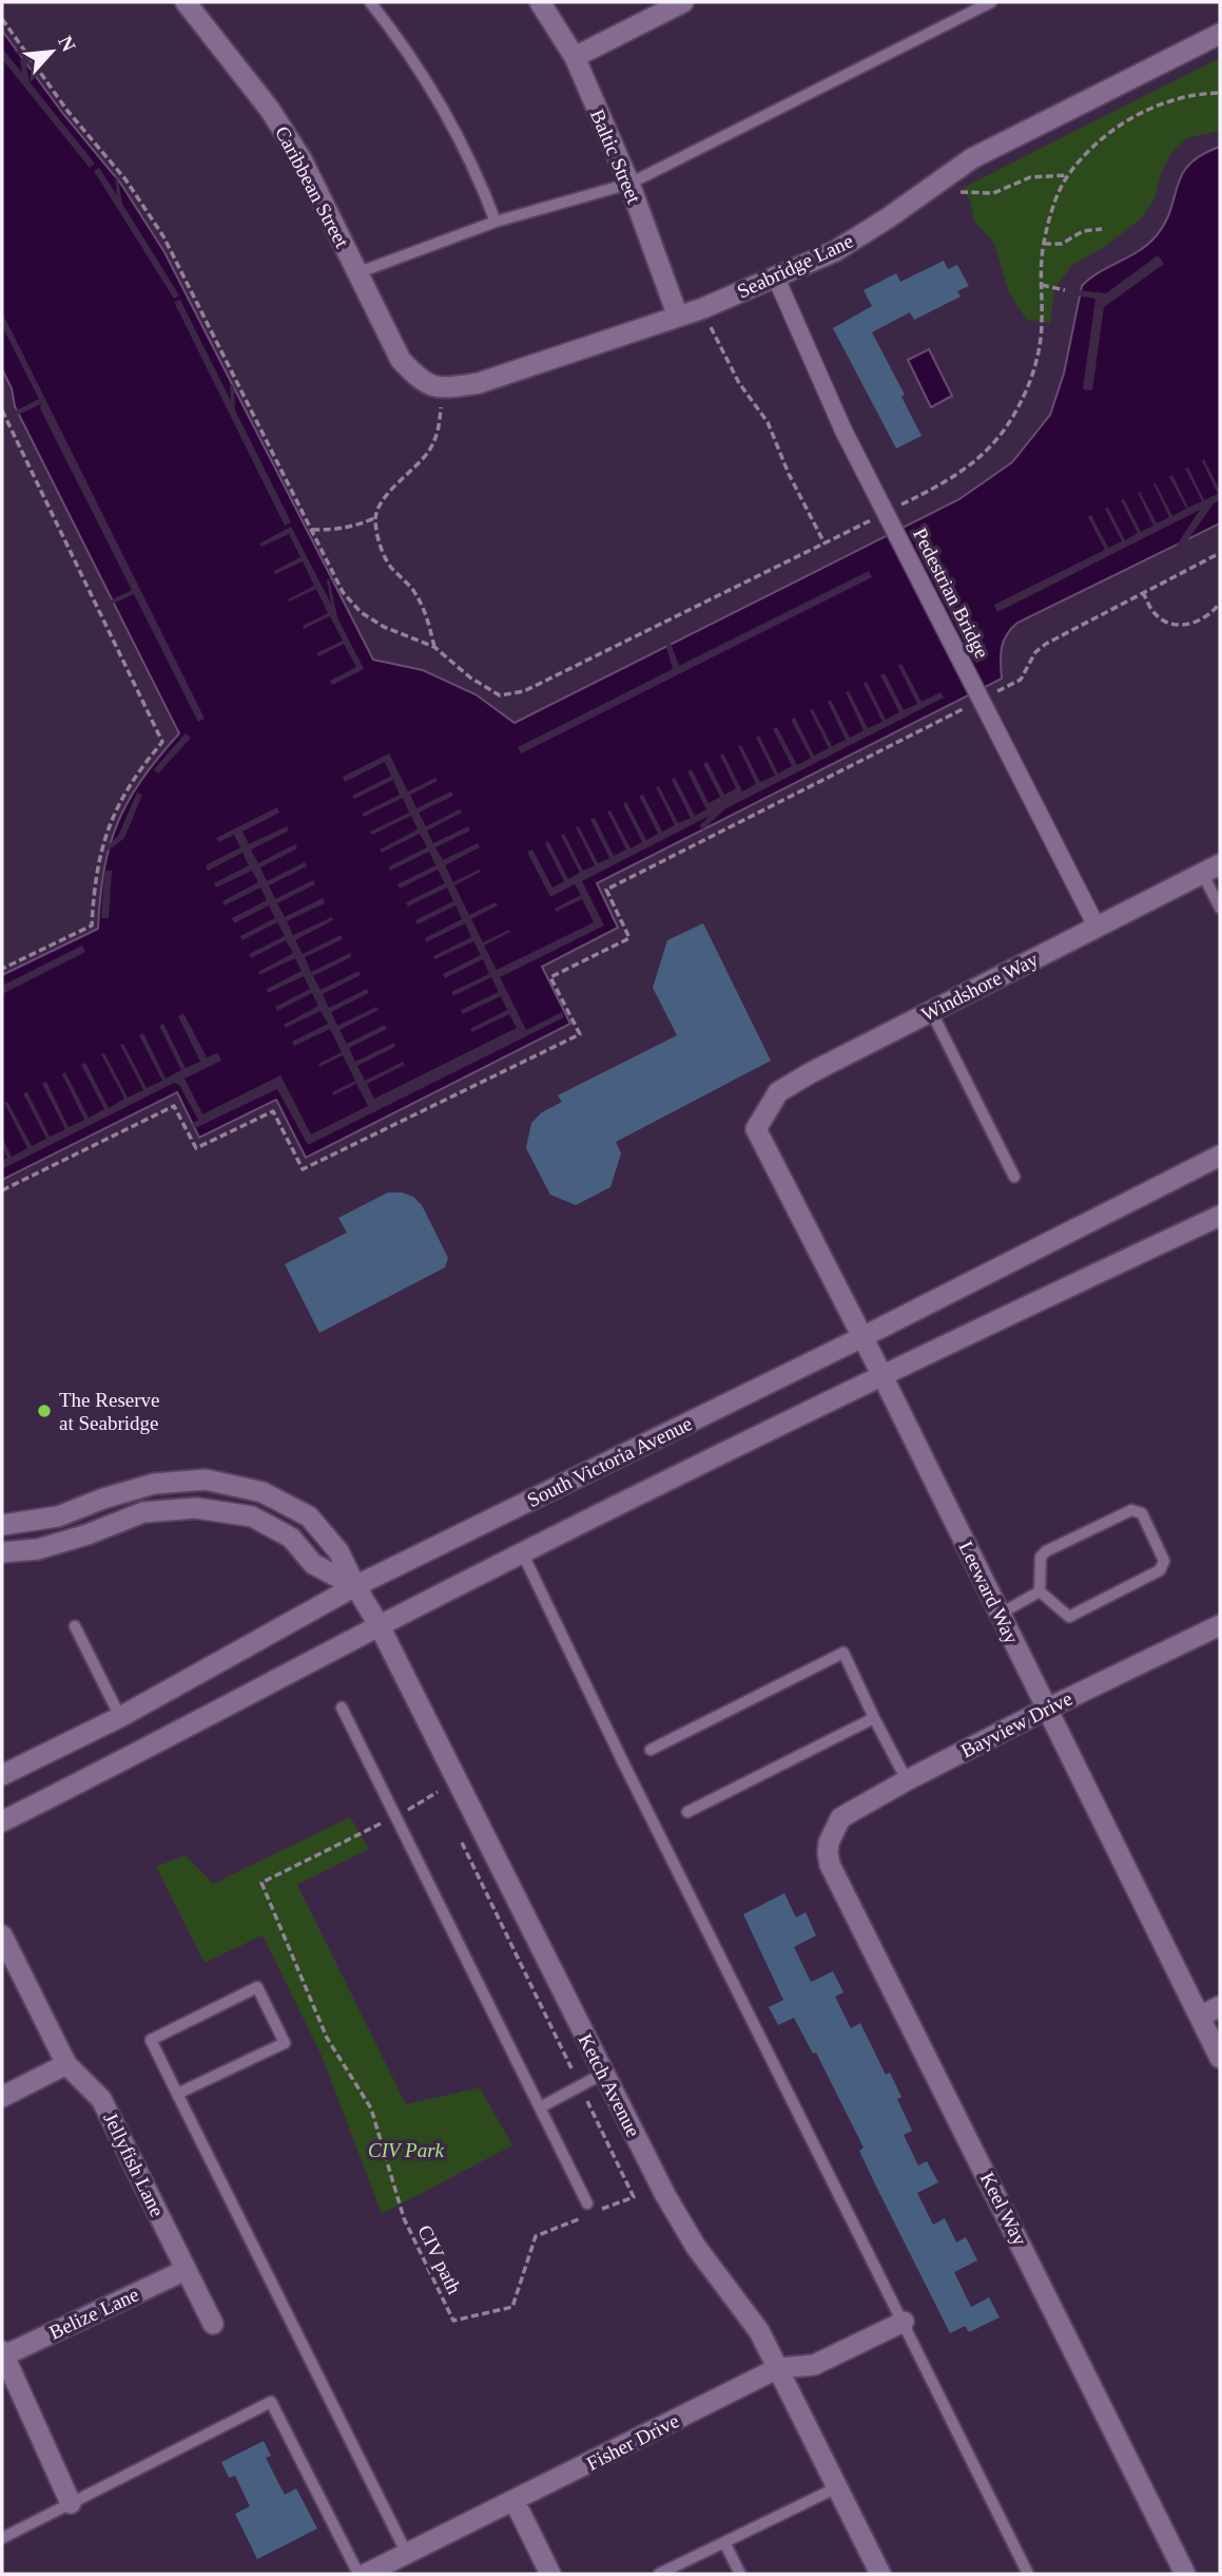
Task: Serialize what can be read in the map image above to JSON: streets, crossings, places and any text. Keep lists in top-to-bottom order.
{
  "streets": {
    "street": [
      "Baltic Street",
      "Caribbean Street",
      "Seabridge Lane",
      "Pedestrian Bridge",
      "Windshore Way",
      "South Victoria Avenue",
      "Leeward Way",
      "Bayview Drive",
      "Ketch Avenue",
      "Jellyfish Lane",
      "Keel Way",
      "Belize Lane",
      "Fisher Drive"
    ],
    "path": ["CIV path"]
  },
  "crossings": [
    ["Baltic Street", "Seabridge Lane"],
    ["Caribbean Street", "Seabridge Lane"],
    ["Seabridge Lane", "Pedestrian Bridge"],
    ["Pedestrian Bridge", "Windshore Way"],
    ["Windshore Way", "Leeward Way"],
    ["South Victoria Avenue", "Leeward Way"],
    ["South Victoria Avenue", "Ketch Avenue"],
    ["Leeward Way", "Bayview Drive"],
    ["Bayview Drive", "Keel Way"],
    ["Ketch Avenue", "Fisher Drive"],
    ["Jellyfish Lane", "Belize Lane"]
  ],
  "parks": ["CIV Park"],
  "places": ["The Reserve at Seabridge"],
  "north": "top right"
}
